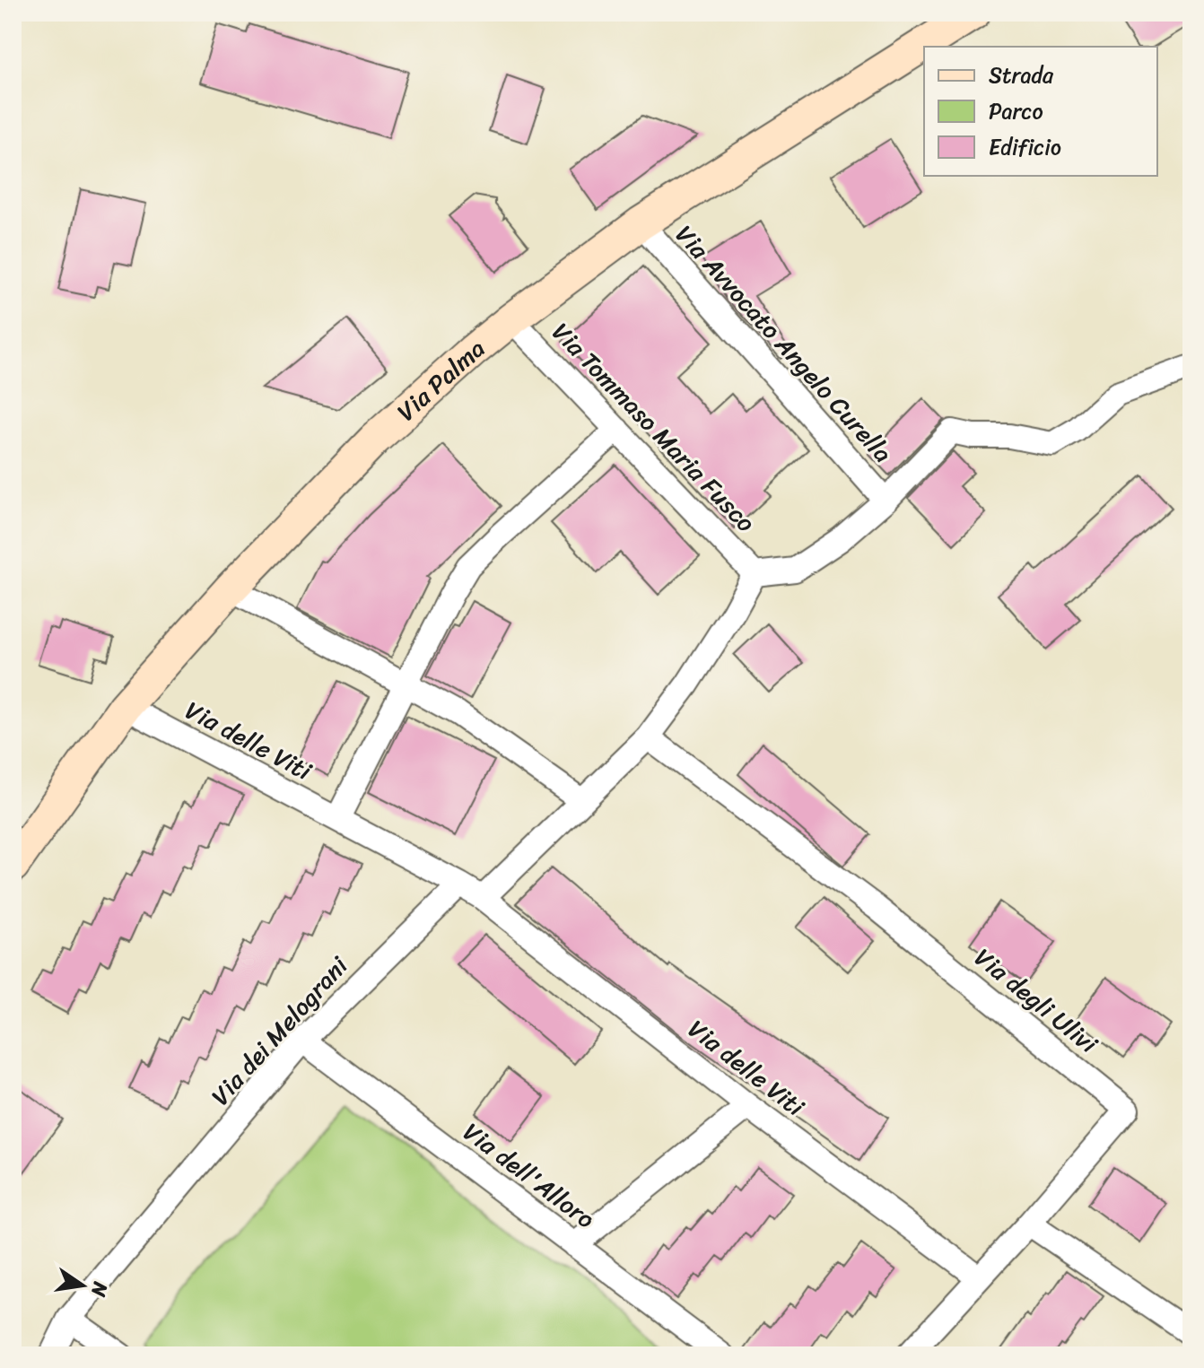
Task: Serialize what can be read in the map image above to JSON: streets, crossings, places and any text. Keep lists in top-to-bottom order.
{
  "streets": {
    "main road": ["Via Palma"],
    "street": [
      "Via Avvocato Angelo Curella",
      "Via Tommaso Maria Fusco",
      "Via delle Viti",
      "Via degli Ulivi",
      "Via dei Melograni",
      "Via dell'Alloro"
    ]
  },
  "crossings": [
    ["Via Avvocato Angelo Curella", "Via Palma"],
    ["Via Palma", "Via Tommaso Maria Fusco"],
    ["Via Palma", "Via delle Viti"],
    ["Via delle Viti", "Via degli Ulivi"],
    ["Via delle Viti", "Via dei Melograni"],
    ["Via dei Melograni", "Via dell'Alloro"]
  ],
  "legend": ["Strada", "Parco", "Edificio"],
  "north": "right"
}
